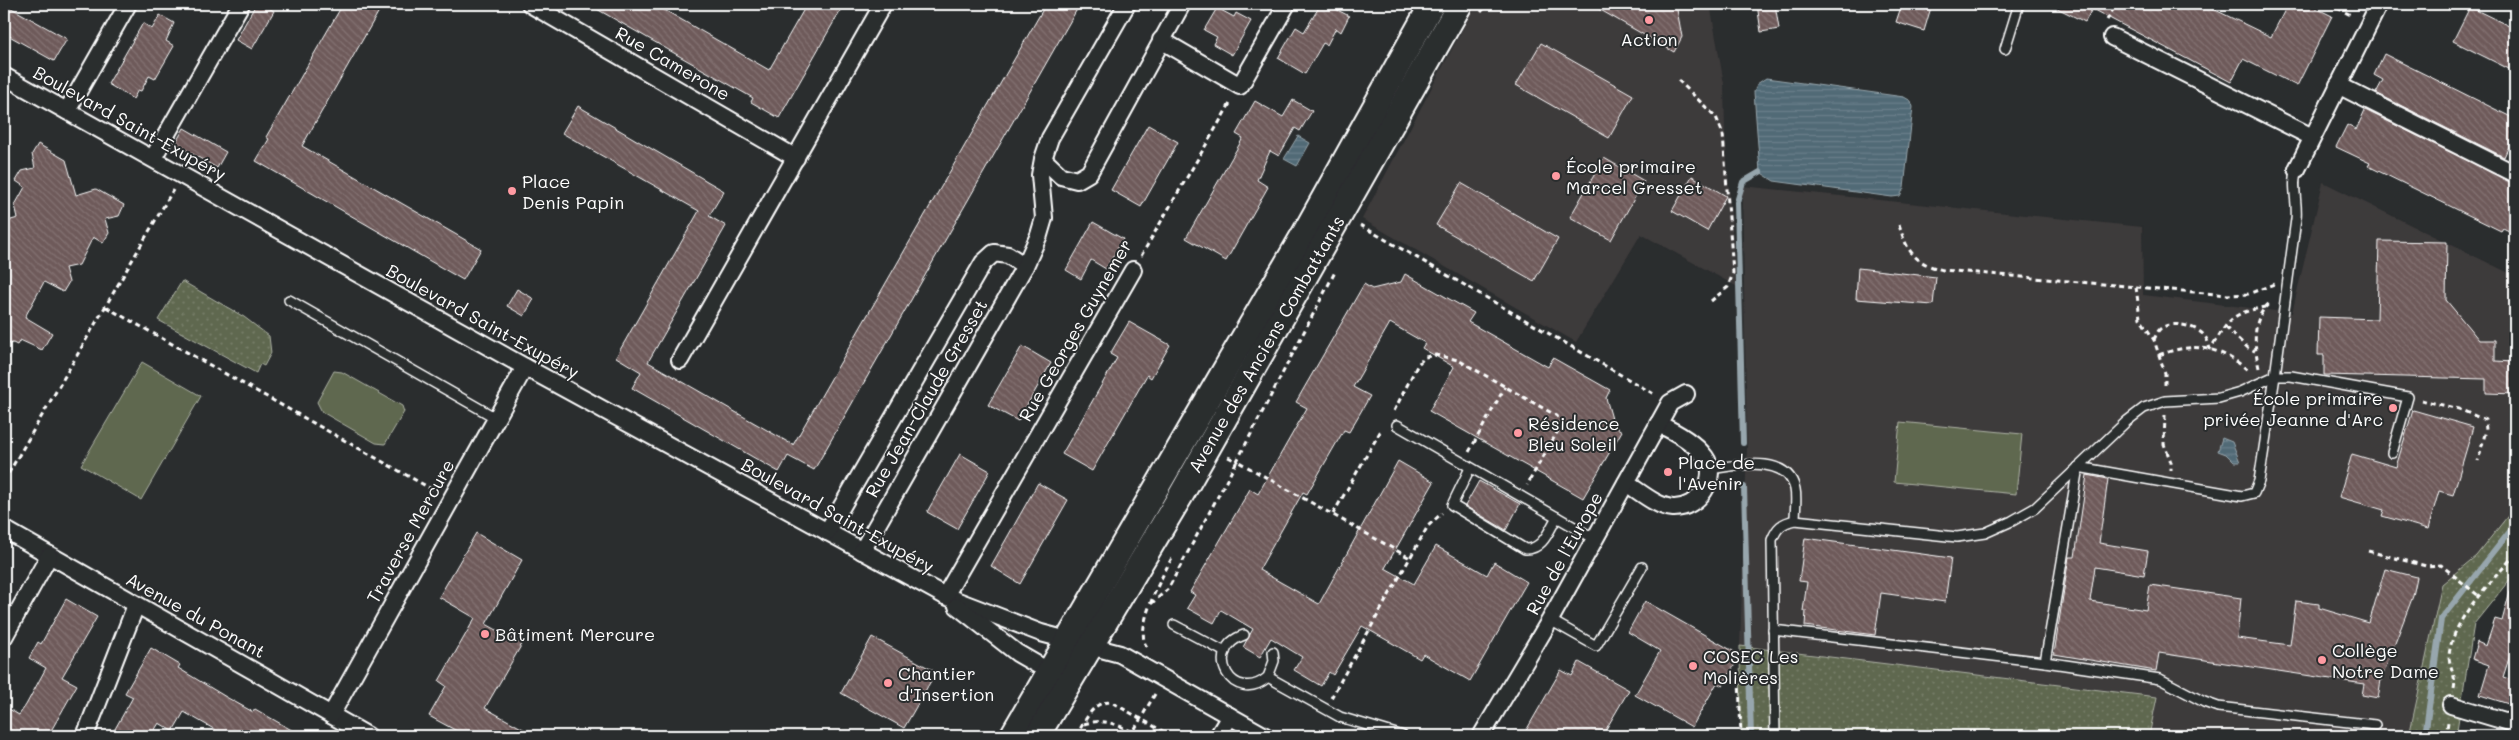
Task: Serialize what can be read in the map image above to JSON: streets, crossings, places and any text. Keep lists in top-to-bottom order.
{
  "streets": {
    "main road": ["Avenue des Anciens Combattants"],
    "street": [
      "Rue Camerone",
      "Boulevard Saint-Exupéry",
      "Rue Georges Guynemer",
      "Rue Jean-Claude Gresset",
      "Traverse Mercure",
      "Rue de l'Europe",
      "Avenue du Ponant"
    ]
  },
  "crossings": [
    ["Boulevard Saint-Exupéry", "Rue Georges Guynemer"],
    ["Boulevard Saint-Exupéry", "Avenue des Anciens Combattants"],
    ["Boulevard Saint-Exupéry", "Rue Jean-Claude Gresset"],
    ["Boulevard Saint-Exupéry", "Traverse Mercure"],
    ["Traverse Mercure", "Avenue du Ponant"]
  ],
  "places": [
    "Action",
    "École primaire Marcel Gresset",
    "Place Denis Papin",
    "École primaire privée Jeanne d'Arc",
    "Résidence Bleu Soleil",
    "Place de l'Avenir",
    "Bâtiment Mercure",
    "Collège Notre Dame",
    "COSEC Les Molières",
    "Chantier d'Insertion"
  ]
}
